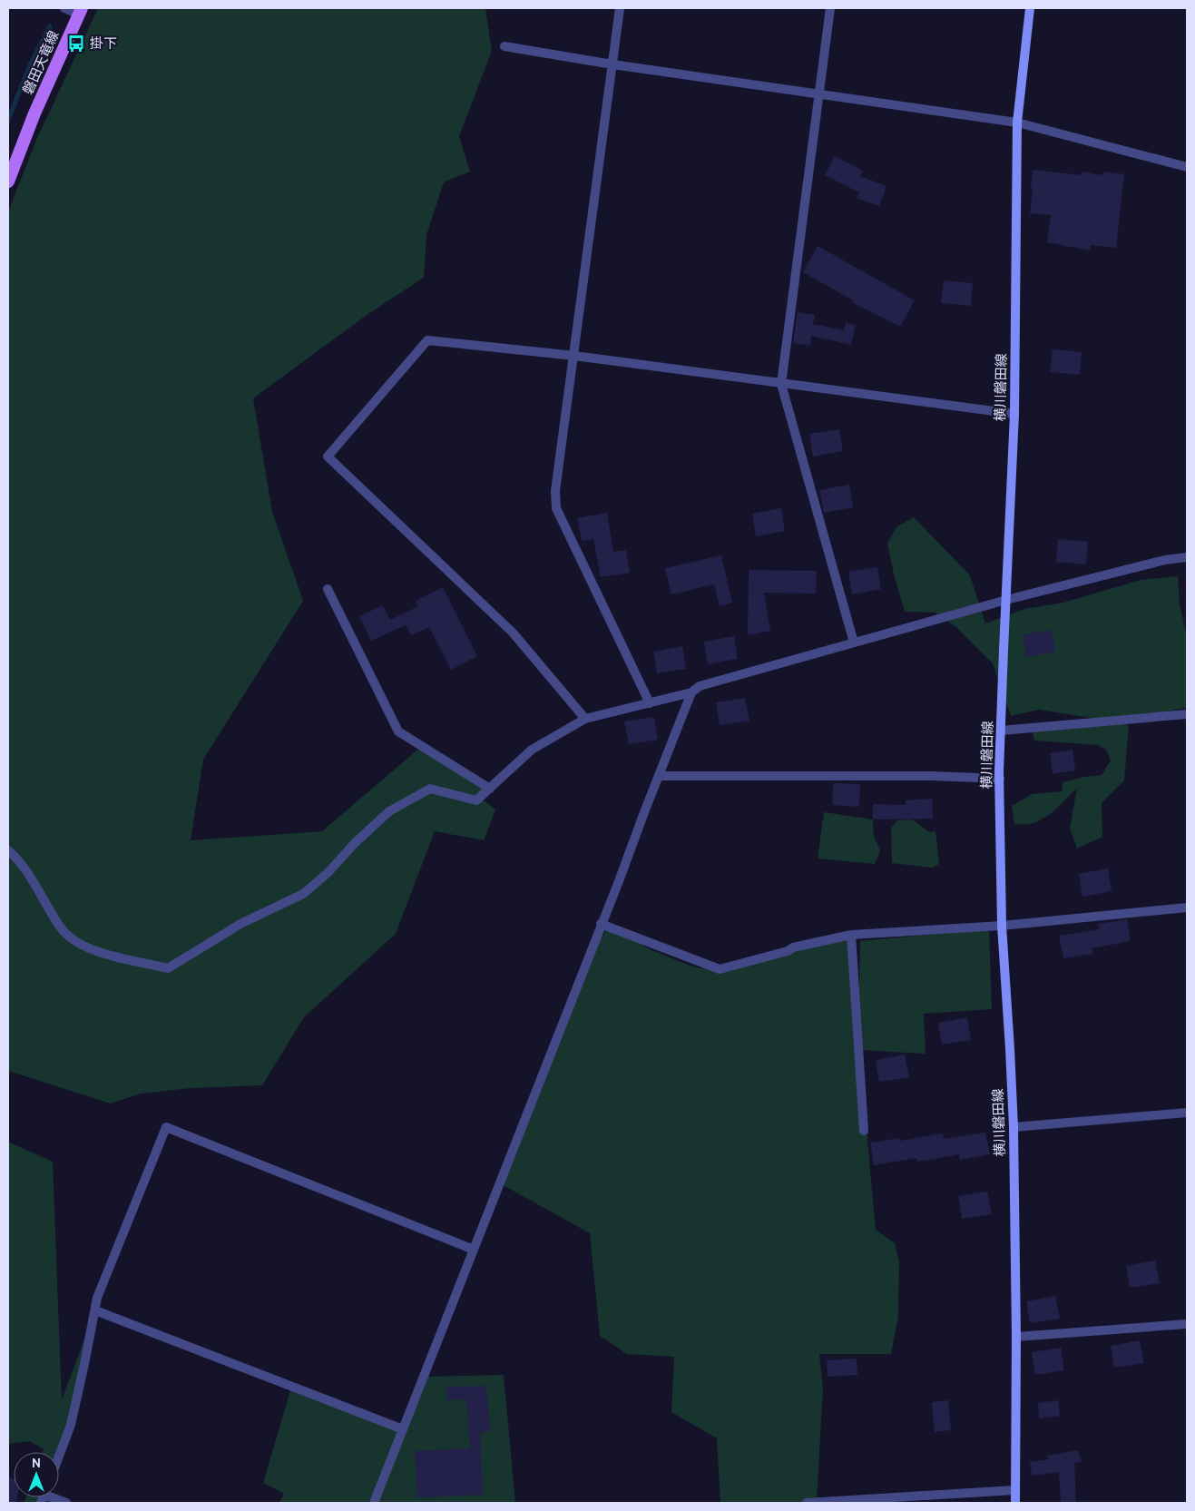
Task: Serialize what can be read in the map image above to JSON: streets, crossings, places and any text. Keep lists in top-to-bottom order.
{
  "streets": {
    "main road": ["磐田天竜線", "横川磐田線"]
  },
  "places": {
    "bus stop": ["掛下"]
  },
  "north": "top"
}
